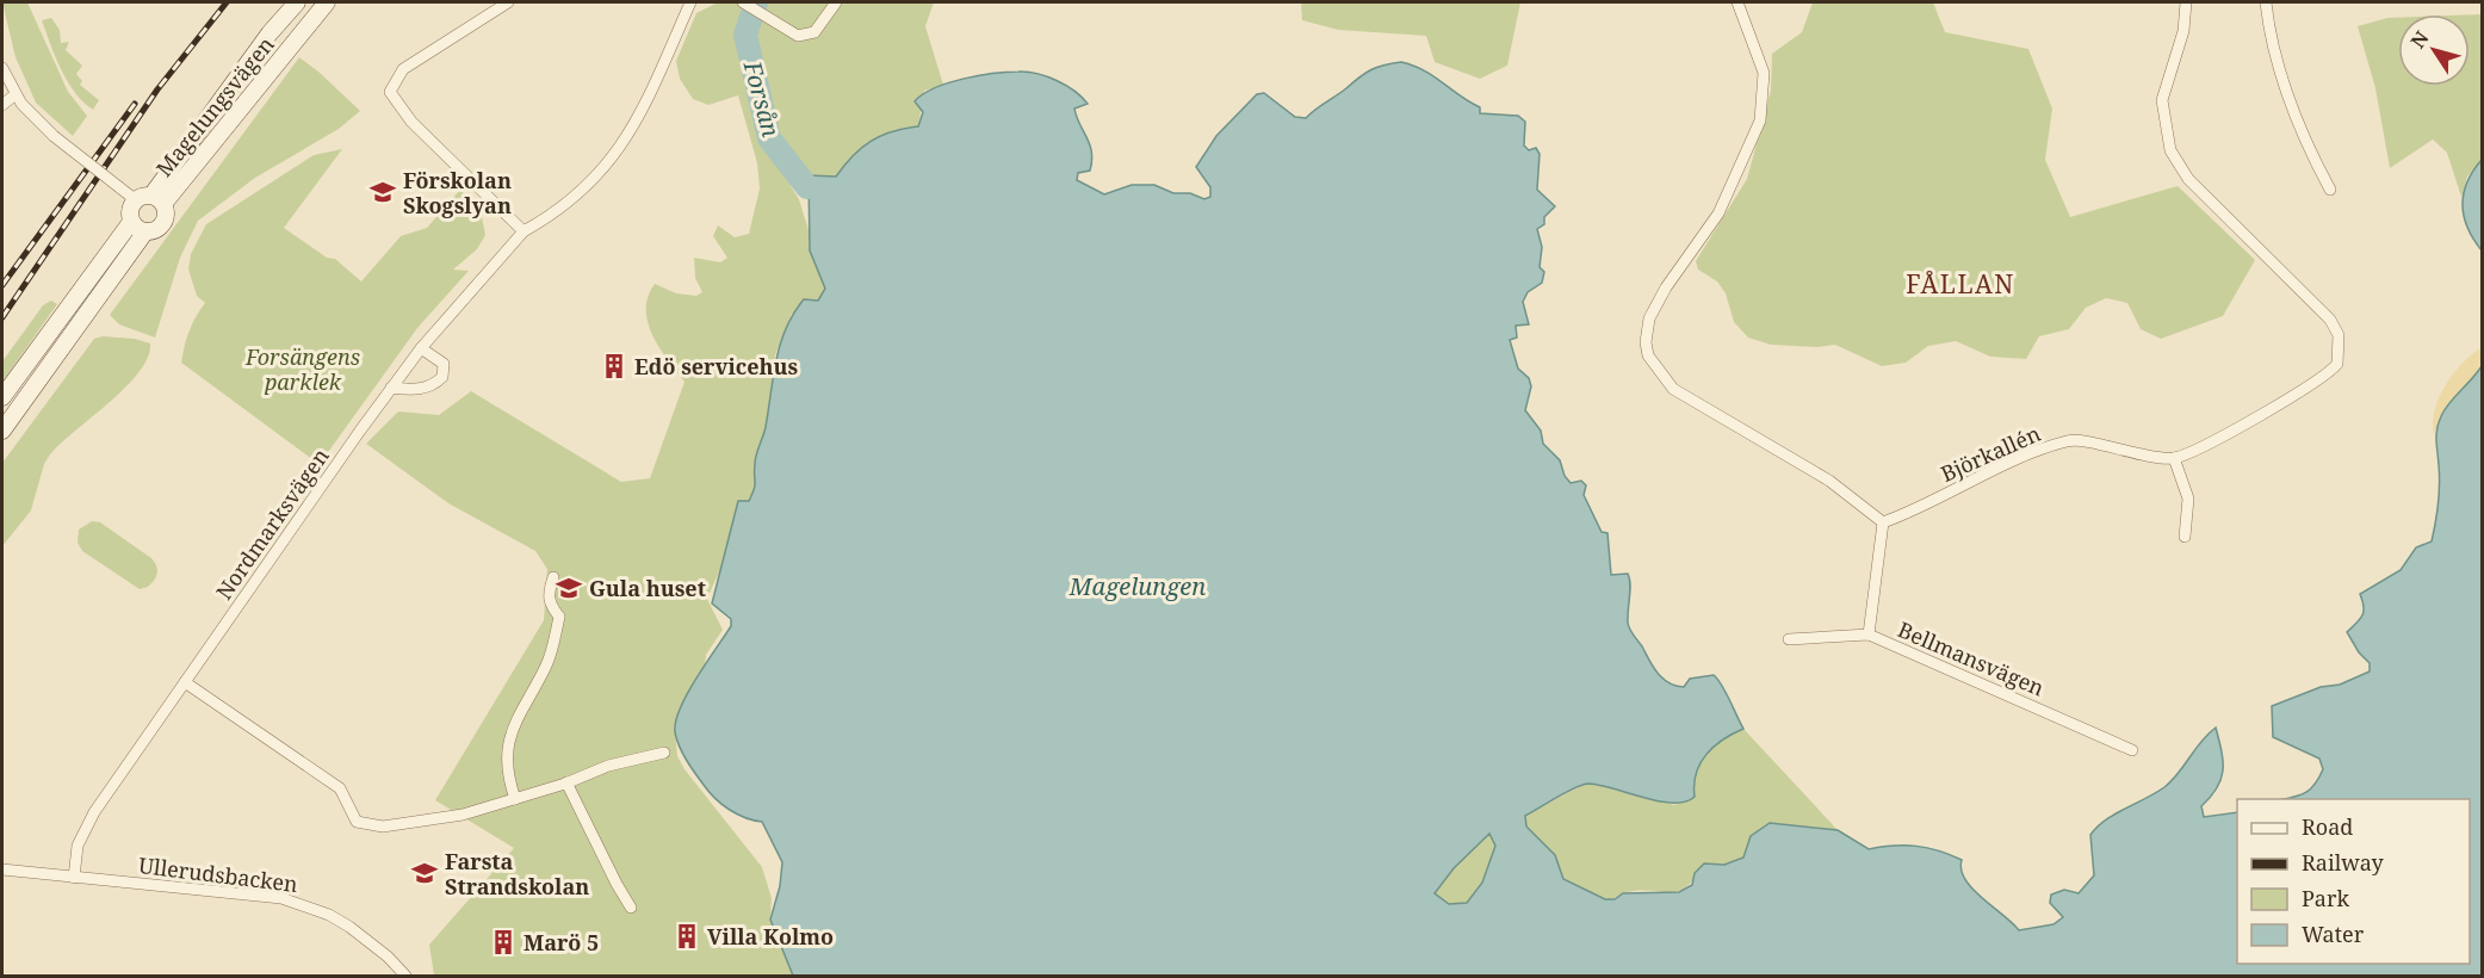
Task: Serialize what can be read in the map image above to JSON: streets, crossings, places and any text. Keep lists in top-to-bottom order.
{
  "streets": {
    "main road": ["Magelungsvägen"],
    "street": [
      "Björkallén",
      "Nordmarksvägen",
      "Bellmansvägen",
      "Ullerudsbacken"
    ]
  },
  "crossings": [
    ["Nordmarksvägen", "Ullerudsbacken"]
  ],
  "districts": ["FÅLLAN"],
  "water": ["Forsån", "Magelungen"],
  "parks": ["Forsängens parklek"],
  "places": {
    "school or university": ["Förskolan Skogslyan", "Gula huset", "Farsta Strandskolan"],
    "building": ["Edö servicehus", "Villa Kolmo", "Marö 5"]
  },
  "legend": [
    "Road",
    "Railway",
    "Park",
    "Water"
  ],
  "north": "top left"
}
